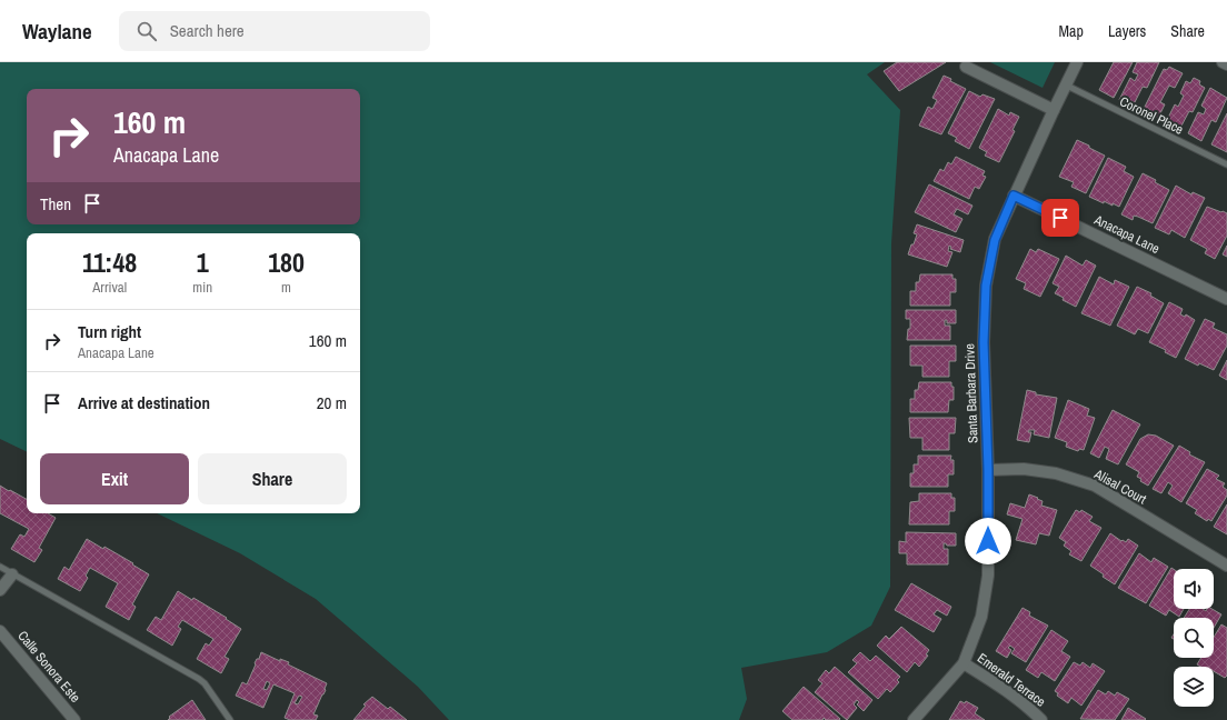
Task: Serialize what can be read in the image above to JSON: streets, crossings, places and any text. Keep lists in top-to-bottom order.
{
  "streets": {
    "street": [
      "Anacapa Lane",
      "Santa Barbara Drive",
      "Alisal Court",
      "Calle Sonora Este",
      "Emerald Terrace"
    ],
    "lane": ["Coronel Place"]
  },
  "crossings": [
    ["Coronel Place", "Santa Barbara Drive"],
    ["Anacapa Lane", "Santa Barbara Drive"],
    ["Santa Barbara Drive", "Alisal Court"],
    ["Santa Barbara Drive", "Emerald Terrace"]
  ],
  "page": {
    "header": "Waylane",
    "search": "Search here",
    "nav": ["Map", "Layers", "Share"],
    "turn": ["160 m", "Anacapa Lane"],
    "then": "Then",
    "eta": [
      "11:48",
      "Arrival",
      "1",
      "min",
      "180",
      "m"
    ],
    "list": [
      {
        "name": "Turn right",
        "note": "Anacapa Lane",
        "value": "160 m"
      },
      {
        "name": "Arrive at destination",
        "value": "20 m"
      }
    ],
    "buttons": ["Exit", "Share"]
  }
}
